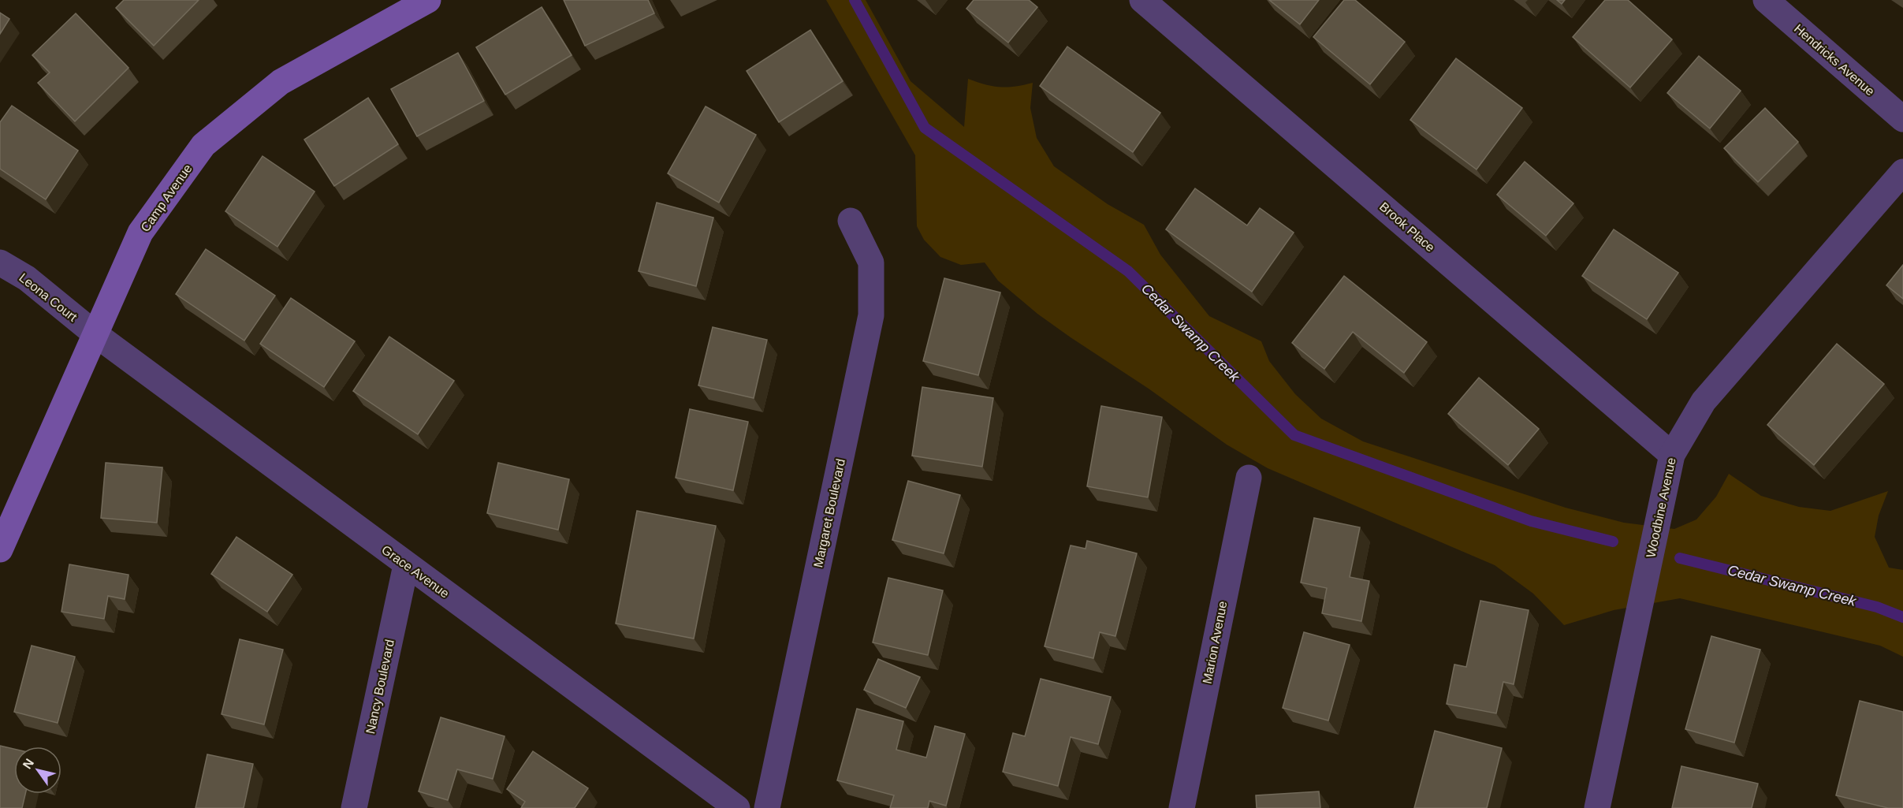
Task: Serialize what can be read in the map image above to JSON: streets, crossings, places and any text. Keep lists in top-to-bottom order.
{
  "streets": {
    "street": [
      "Hendricks Avenue",
      "Camp Avenue",
      "Brook Place",
      "Leona Court",
      "Woodbine Avenue",
      "Margaret Boulevard",
      "Grace Avenue",
      "Marion Avenue",
      "Nancy Boulevard"
    ]
  },
  "crossings": [
    ["Camp Avenue", "Leona Court"],
    ["Camp Avenue", "Grace Avenue"],
    ["Brook Place", "Woodbine Avenue"],
    ["Leona Court", "Grace Avenue"],
    ["Grace Avenue", "Nancy Boulevard"]
  ],
  "water": ["Cedar Swamp Creek"],
  "north": "top left"
}
